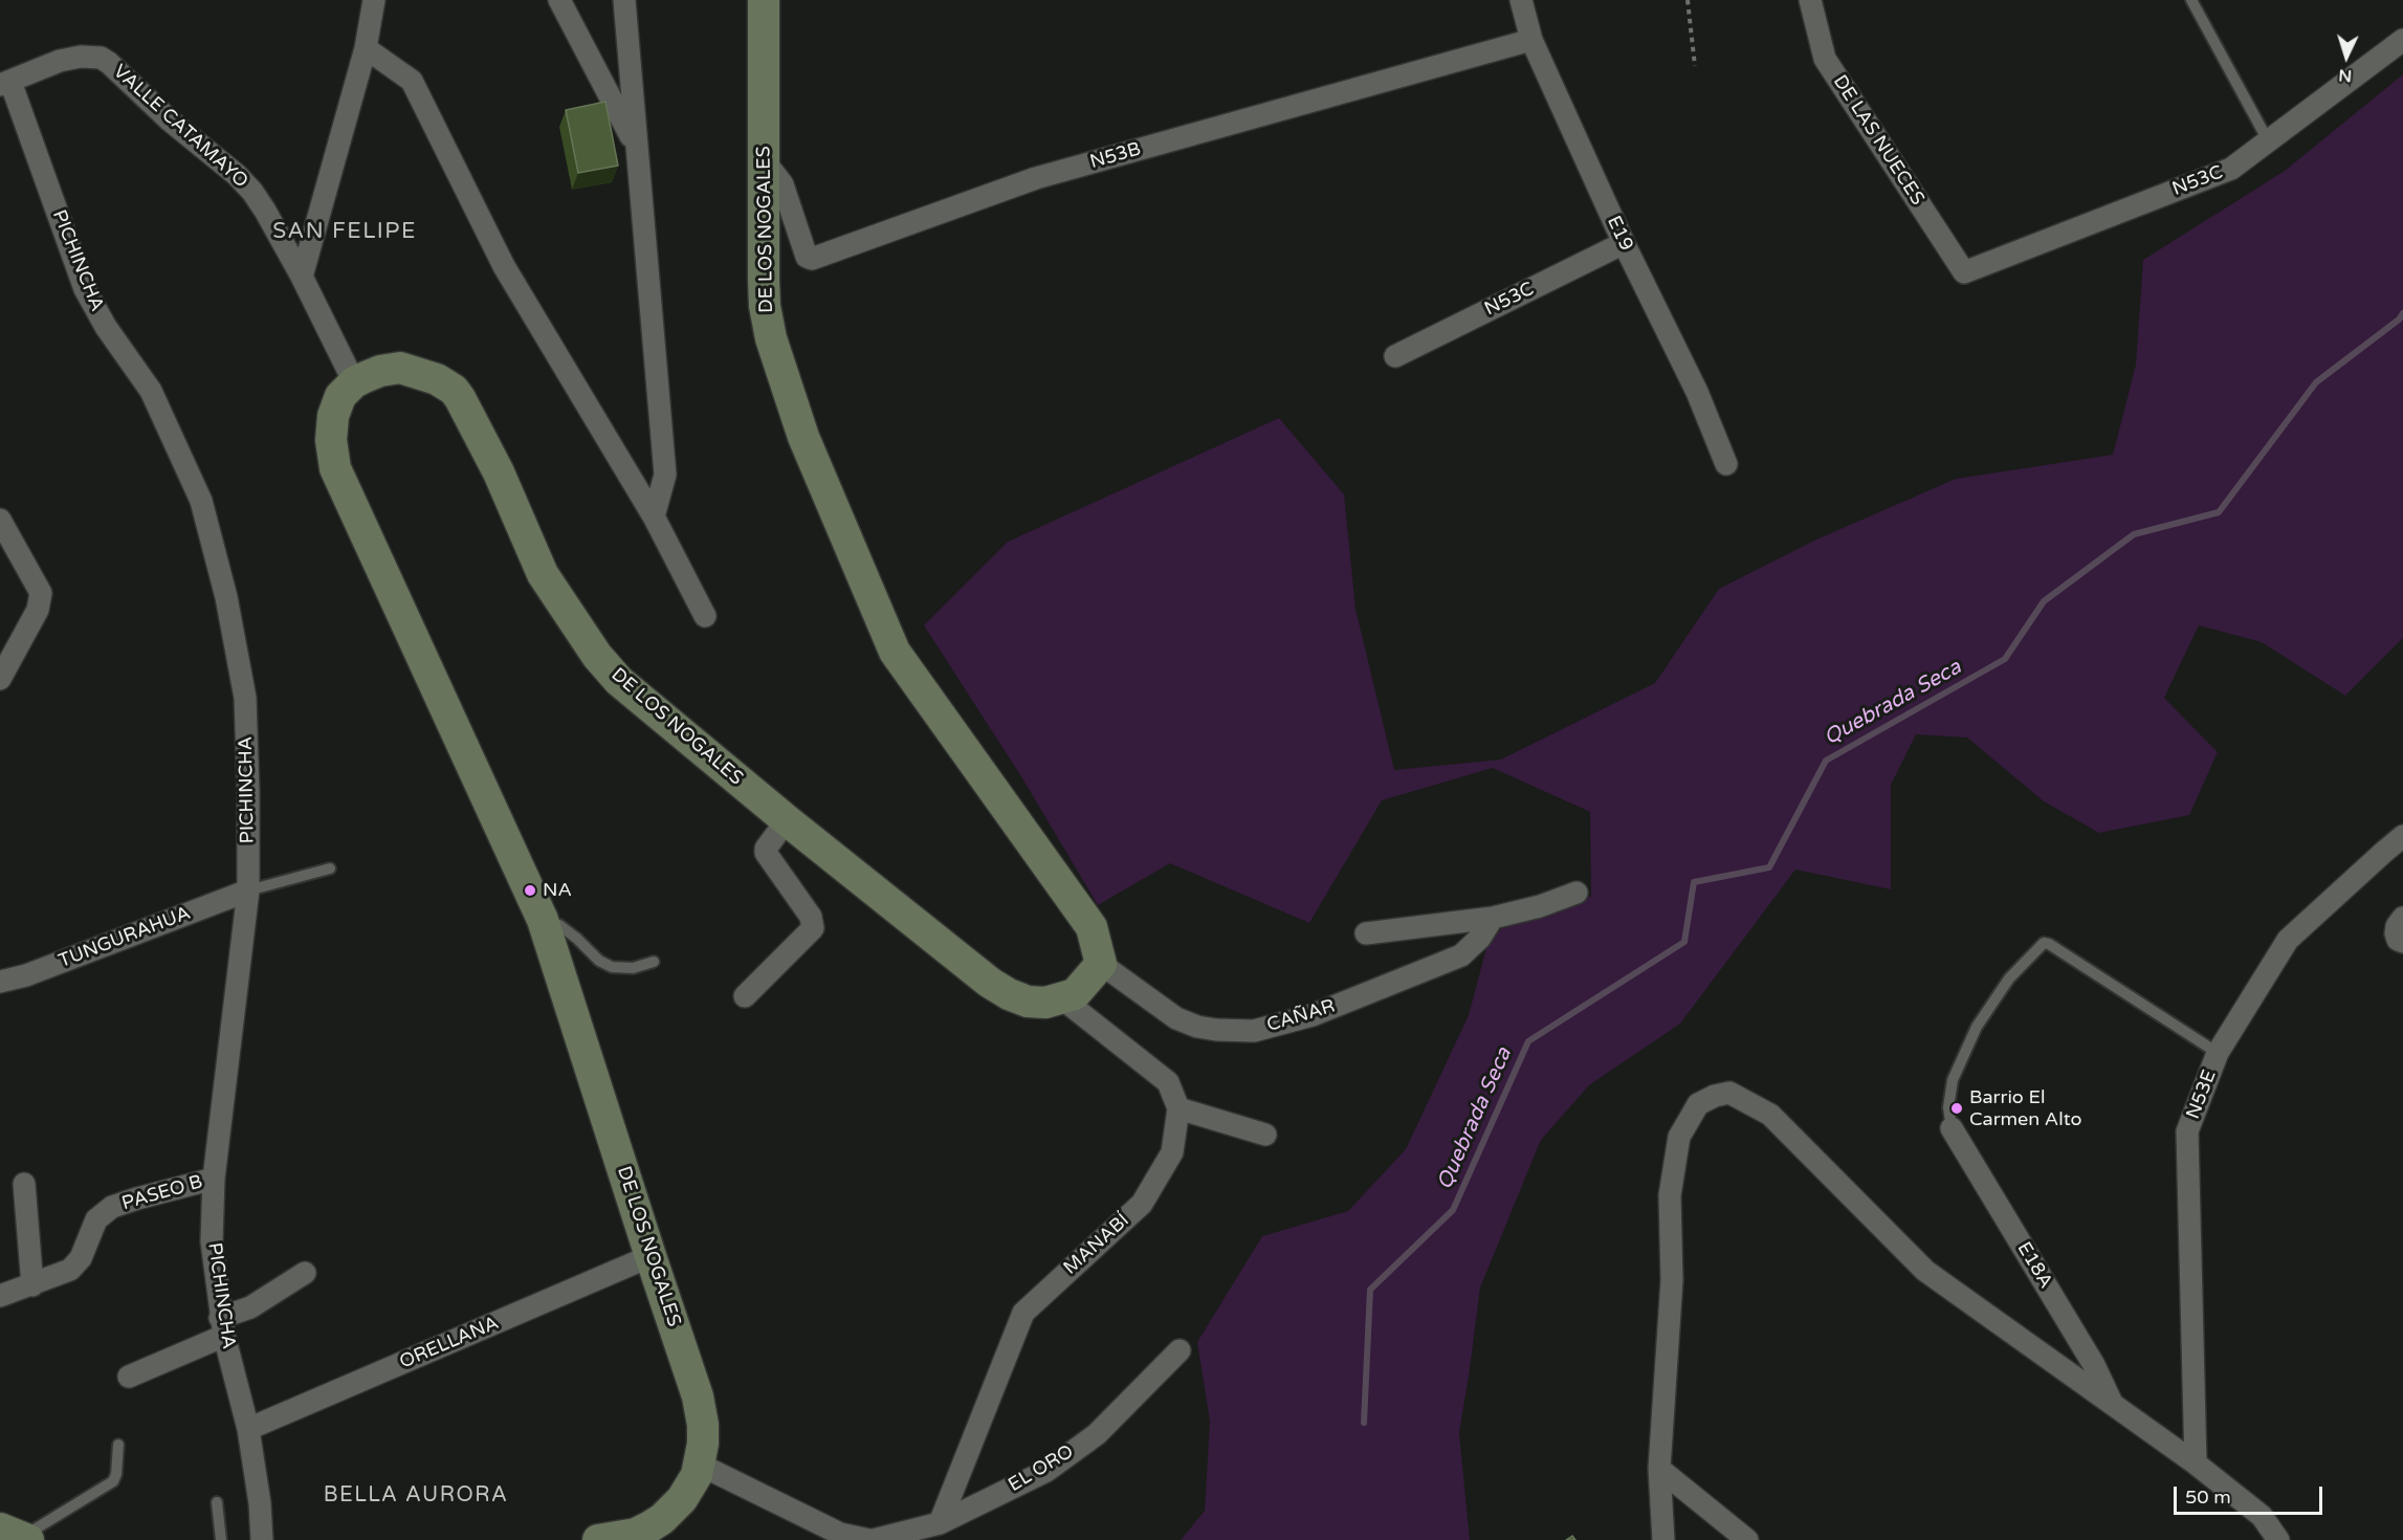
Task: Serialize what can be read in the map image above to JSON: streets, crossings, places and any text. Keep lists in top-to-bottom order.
{
  "streets": {
    "street": [
      "VALLE CATAMAYO",
      "DE LAS NUECES",
      "N53B",
      "N53C",
      "DE LOS NOGALES",
      "E19",
      "PICHINCHA",
      "TUNGURAHUA",
      "CAÑAR",
      "N53E",
      "PASEO B",
      "MANABÍ",
      "E18A",
      "ORELLANA",
      "EL ORO"
    ]
  },
  "crossings": [
    ["VALLE CATAMAYO", "DE LOS NOGALES"],
    ["VALLE CATAMAYO", "PICHINCHA"],
    ["DE LAS NUECES", "N53C"],
    ["N53B", "DE LOS NOGALES"],
    ["N53B", "E19"],
    ["N53C", "E19"],
    ["DE LOS NOGALES", "CAÑAR"],
    ["DE LOS NOGALES", "ORELLANA"],
    ["PICHINCHA", "TUNGURAHUA"],
    ["PICHINCHA", "PASEO B"],
    ["PICHINCHA", "ORELLANA"],
    ["MANABÍ", "EL ORO"]
  ],
  "districts": ["SAN FELIPE", "BELLA AURORA"],
  "water": ["Quebrada Seca"],
  "places": ["NA", "Barrio El Carmen Alto"],
  "scale_bar": "50 m",
  "north": "bottom"
}
